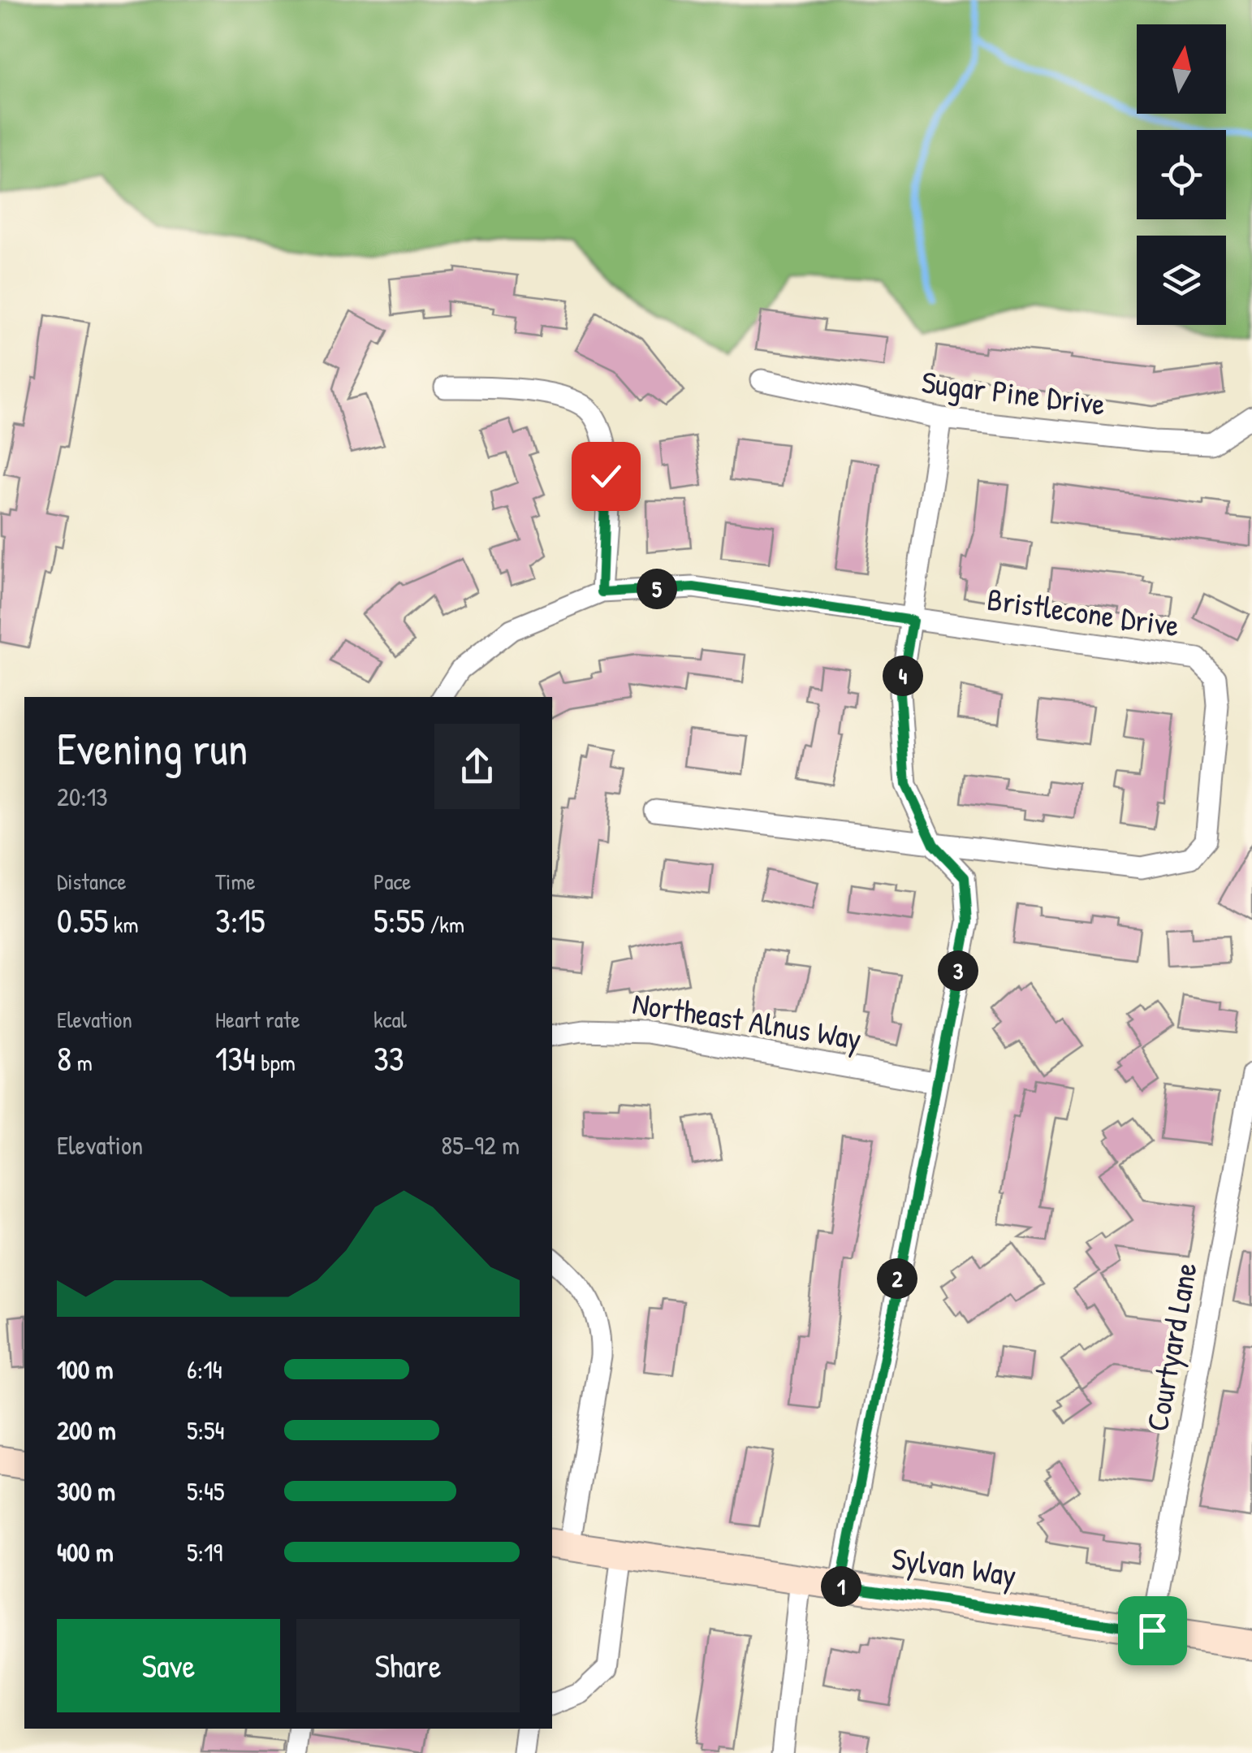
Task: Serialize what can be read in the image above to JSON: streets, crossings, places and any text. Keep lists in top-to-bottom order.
{
  "streets": {
    "main road": ["Sylvan Way"],
    "street": [
      "Sugar Pine Drive",
      "Bristlecone Drive",
      "Northeast Alnus Way",
      "Courtyard Lane"
    ]
  },
  "crossings": [
    ["Courtyard Lane", "Sylvan Way"]
  ],
  "north": "top",
  "page": {
    "pins": [
      "5",
      "4",
      "3",
      "2",
      "1"
    ],
    "heading": ["Evening run", "20:13"],
    "stats": [
      ["Distance", "0.55 km"],
      ["Time", "3:15"],
      ["Pace", "5:55 /km"],
      ["Elevation", "8 m"],
      ["Heart rate", "134 bpm"],
      ["kcal", "33"]
    ],
    "chart": ["Elevation", "85–92 m"],
    "list": [
      {
        "name": "100 m",
        "note": "6:14"
      },
      {
        "name": "200 m",
        "note": "5:54"
      },
      {
        "name": "300 m",
        "note": "5:45"
      },
      {
        "name": "400 m",
        "note": "5:19"
      }
    ],
    "buttons": ["Save", "Share"]
  }
}
